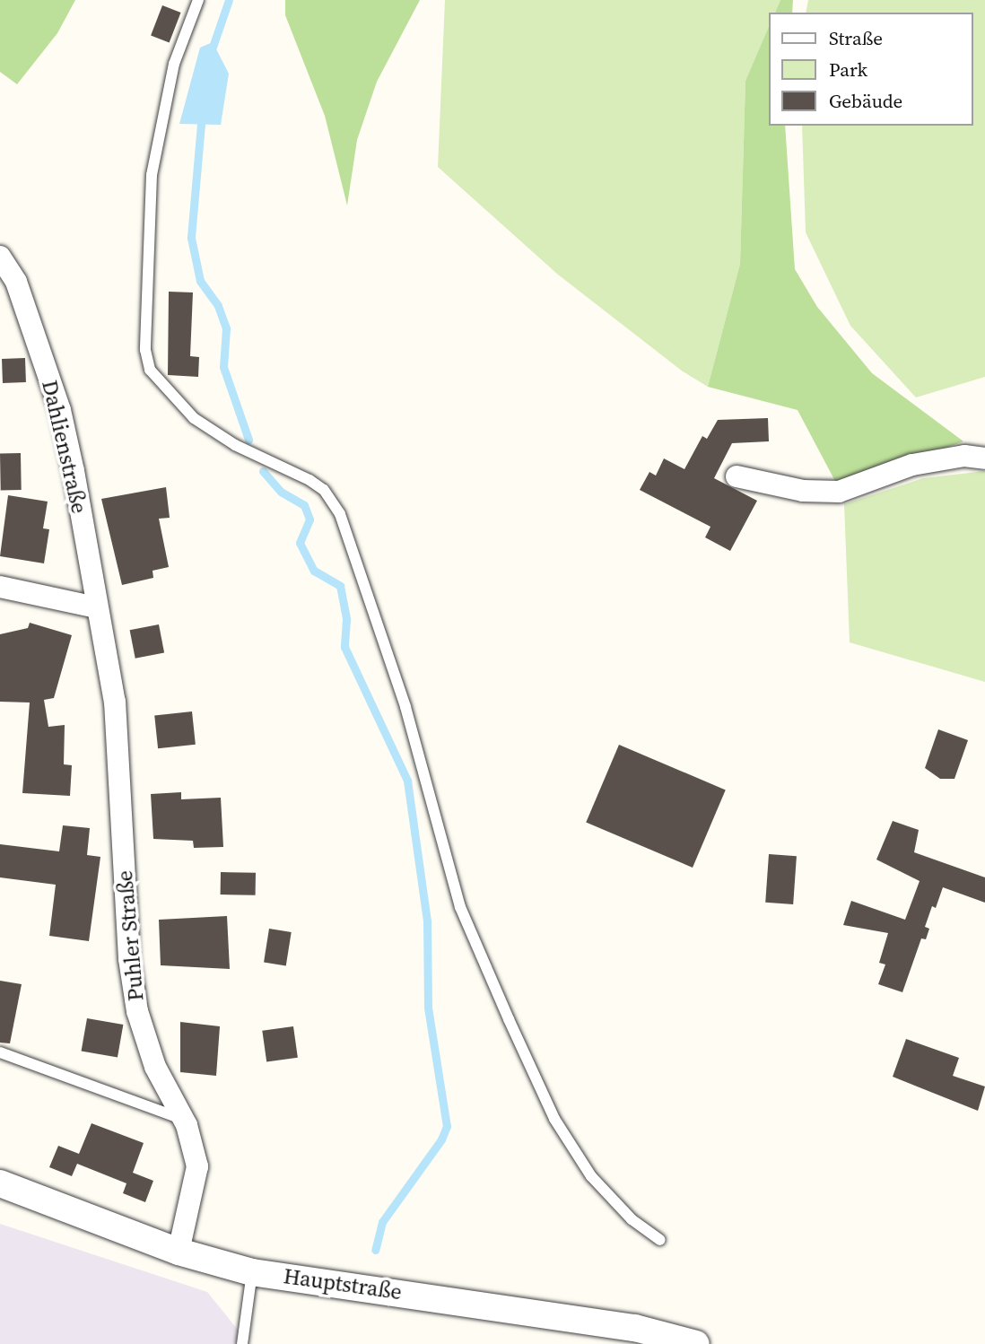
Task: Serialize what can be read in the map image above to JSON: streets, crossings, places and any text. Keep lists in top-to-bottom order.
{
  "streets": {
    "street": ["Dahlienstraße", "Puhler Straße", "Hauptstraße"]
  },
  "crossings": [
    ["Dahlienstraße", "Puhler Straße"],
    ["Puhler Straße", "Hauptstraße"]
  ],
  "legend": ["Straße", "Park", "Gebäude"]
}
